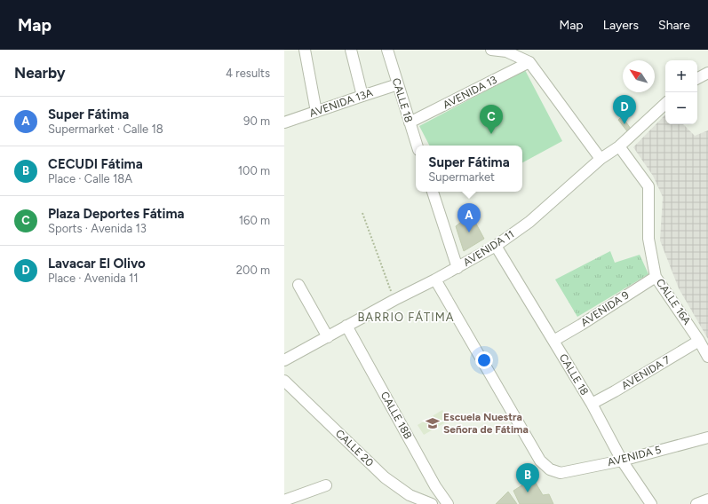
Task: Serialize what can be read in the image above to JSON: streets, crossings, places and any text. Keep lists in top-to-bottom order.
{
  "streets": {
    "street": [
      "AVENIDA 13",
      "CALLE 18",
      "AVENIDA 13A",
      "AVENIDA 11",
      "CALLE 16A",
      "AVENIDA 9",
      "AVENIDA 7",
      "CALLE 18B",
      "CALLE 20",
      "AVENIDA 5"
    ]
  },
  "crossings": [
    ["AVENIDA 13", "CALLE 18"],
    ["CALLE 18", "AVENIDA 13A"],
    ["CALLE 18", "AVENIDA 11"],
    ["CALLE 18", "AVENIDA 9"],
    ["CALLE 18", "AVENIDA 7"],
    ["CALLE 18", "AVENIDA 5"],
    ["AVENIDA 11", "CALLE 16A"],
    ["AVENIDA 11", "CALLE 18B"],
    ["AVENIDA 11", "AVENIDA 5"],
    ["CALLE 16A", "AVENIDA 9"],
    ["CALLE 16A", "AVENIDA 7"]
  ],
  "districts": ["BARRIO FÁTIMA"],
  "places": {
    "school or university": ["Escuela Nuestra Señora de Fátima"]
  },
  "north": "top left",
  "page": {
    "header": "Map",
    "nav": ["Map", "Layers", "Share"],
    "heading": ["Nearby", "4 results"],
    "map_buttons": ["+", "−"],
    "pins": [
      "D",
      "C",
      "A",
      "B"
    ],
    "list": [
      {
        "mark": "A",
        "name": "Super Fátima",
        "note": "Supermarket · Calle 18",
        "value": "90 m"
      },
      {
        "mark": "B",
        "name": "CECUDI Fátima",
        "note": "Place · Calle 18A",
        "value": "100 m"
      },
      {
        "mark": "C",
        "name": "Plaza Deportes Fátima",
        "note": "Sports · Avenida 13",
        "value": "160 m"
      },
      {
        "mark": "D",
        "name": "Lavacar El Olivo",
        "note": "Place · Avenida 11",
        "value": "200 m"
      }
    ],
    "popup": ["Super Fátima", "Supermarket"]
  }
}
